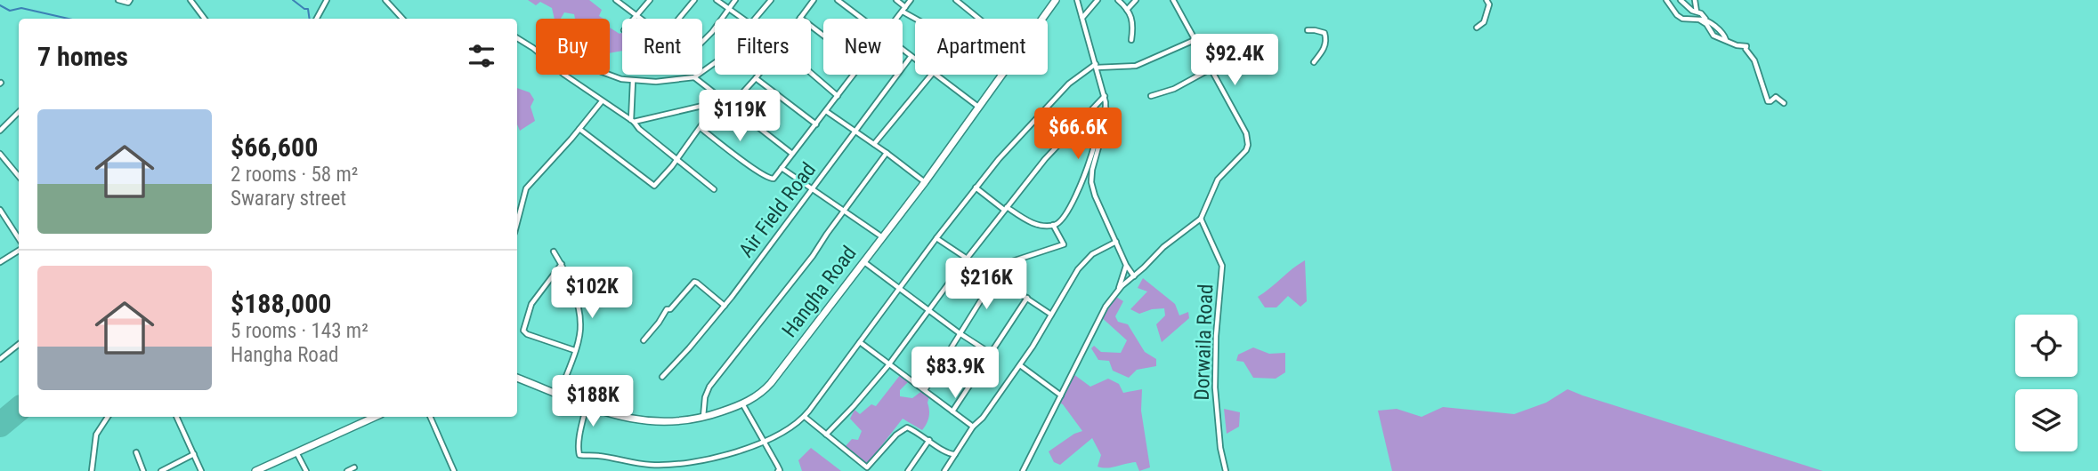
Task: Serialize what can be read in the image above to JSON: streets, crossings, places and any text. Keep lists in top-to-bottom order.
{
  "streets": {
    "highway": ["Hangha Road"],
    "street": ["Air Field Road", "Dorwaila Road"]
  },
  "page": {
    "chip": [
      "Buy",
      "Rent",
      "Filters",
      "New",
      "Apartment"
    ],
    "heading": "7 homes",
    "price": [
      "$92.4K",
      "$119K",
      "$66.6K",
      "$216K",
      "$102K",
      "$83.9K",
      "$188K"
    ],
    "list": [
      {
        "name": "$66,600",
        "note": "2 rooms · 58 m² · Swarary street"
      },
      {
        "name": "$188,000",
        "note": "5 rooms · 143 m² · Hangha Road"
      }
    ]
  }
}
